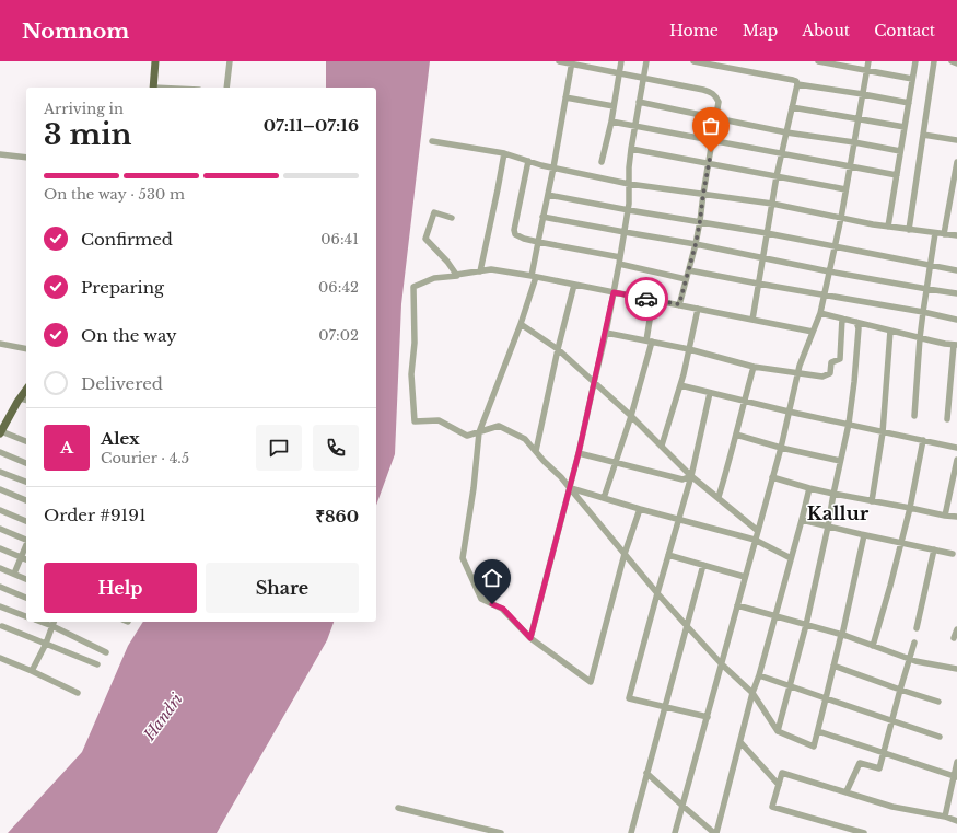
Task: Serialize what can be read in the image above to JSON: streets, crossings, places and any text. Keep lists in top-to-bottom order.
{
  "districts": ["Kallur"],
  "water": ["Handri"],
  "page": {
    "header": "Nomnom",
    "nav": [
      "Home",
      "Map",
      "About",
      "Contact"
    ],
    "heading": ["3 min", "Arriving in", "07:11–07:16"],
    "panel": [
      "Alex",
      "Courier · 4.5",
      "Order #9191",
      "₹860"
    ],
    "bar": "On the way · 530 m",
    "list": [
      ["Confirmed", "06:41"],
      ["Preparing", "06:42"],
      ["On the way", "07:02"],
      "Delivered"
    ],
    "round": "A",
    "buttons": ["Help", "Share"]
  }
}
